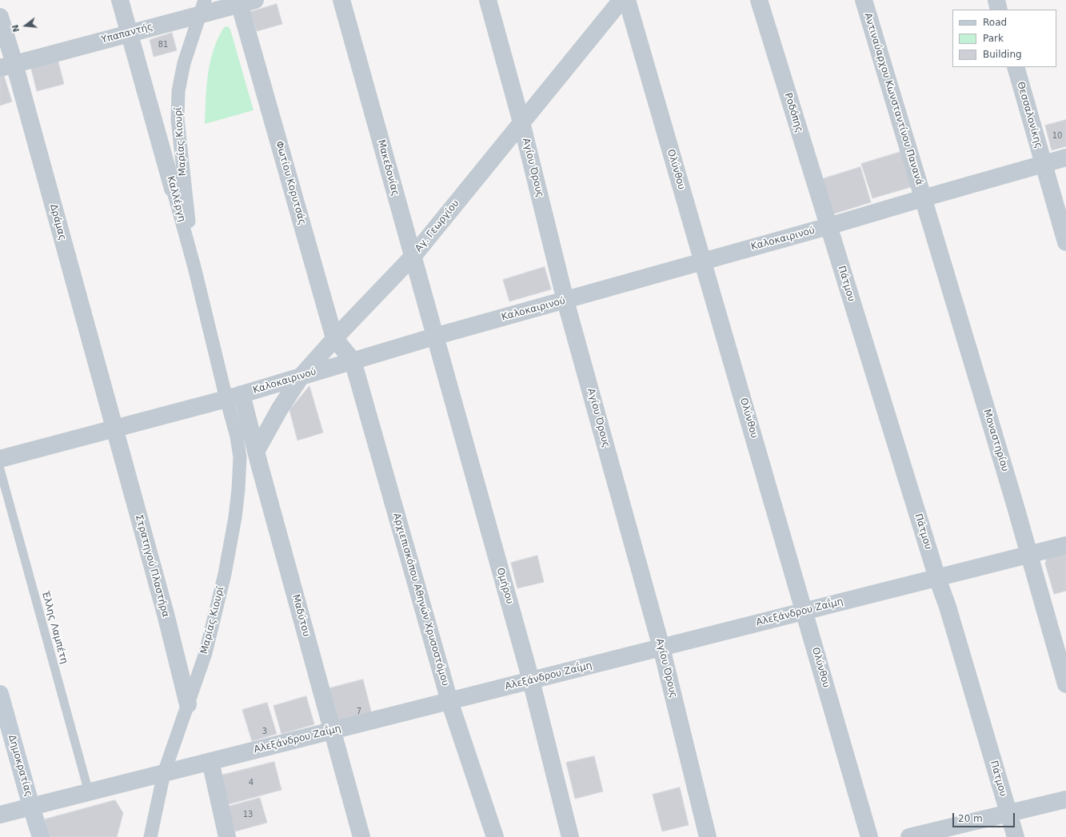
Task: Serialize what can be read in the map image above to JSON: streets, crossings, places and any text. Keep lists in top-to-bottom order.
{
  "streets": {
    "main road": ["Δημοκρατίας"],
    "street": [
      "Υπαπαντής",
      "Αντιναύαρχου Κωνσταντίνου Πανανά",
      "Ροδόπης",
      "Θεσσαλονίκης",
      "Μαρίας Κιουρί",
      "Μακεδονίας",
      "Αγίου Όρους",
      "Ολύνθου",
      "Φωτίου Κορυτσάς",
      "Καλλέργη",
      "Δράμας",
      "Αγ. Γεωργίου",
      "Καλοκαιρινού",
      "Πάτμου",
      "Μοναστηρίου",
      "Στρατηγού Πλαστήρα",
      "Ομήρου",
      "Αρχιεπισκόπου Αθηνών Χρυσοστόμου",
      "Αλεξάνδρου Ζαΐμη",
      "Μαδύτου"
    ],
    "lane": ["Έλλης Λαμπέτη"]
  },
  "crossings": [
    ["Υπαπαντής", "Μαρίας Κιουρί"],
    ["Υπαπαντής", "Φωτίου Κορυτσάς"],
    ["Υπαπαντής", "Καλλέργη"],
    ["Υπαπαντής", "Δράμας"],
    ["Αντιναύαρχου Κωνσταντίνου Πανανά", "Καλοκαιρινού"],
    ["Αντιναύαρχου Κωνσταντίνου Πανανά", "Μοναστηρίου"],
    ["Ροδόπης", "Καλοκαιρινού"],
    ["Ροδόπης", "Πάτμου"],
    ["Θεσσαλονίκης", "Καλοκαιρινού"],
    ["Μαρίας Κιουρί", "Καλλέργη"],
    ["Μαρίας Κιουρί", "Καλοκαιρινού"],
    ["Μαρίας Κιουρί", "Στρατηγού Πλαστήρα"],
    ["Μαρίας Κιουρί", "Αλεξάνδρου Ζαΐμη"],
    ["Μαρίας Κιουρί", "Μαδύτου"],
    ["Μακεδονίας", "Αγ. Γεωργίου"],
    ["Μακεδονίας", "Καλοκαιρινού"],
    ["Μακεδονίας", "Ομήρου"],
    ["Αγίου Όρους", "Αγ. Γεωργίου"],
    ["Αγίου Όρους", "Καλοκαιρινού"],
    ["Αγίου Όρους", "Αλεξάνδρου Ζαΐμη"],
    ["Ολύνθου", "Καλοκαιρινού"],
    ["Ολύνθου", "Αλεξάνδρου Ζαΐμη"],
    ["Φωτίου Κορυτσάς", "Αγ. Γεωργίου"],
    ["Φωτίου Κορυτσάς", "Καλοκαιρινού"],
    ["Φωτίου Κορυτσάς", "Αρχιεπισκόπου Αθηνών Χρυσοστόμου"],
    ["Καλλέργη", "Καλοκαιρινού"],
    ["Καλλέργη", "Μαδύτου"],
    ["Δράμας", "Καλοκαιρινού"],
    ["Δράμας", "Στρατηγού Πλαστήρα"],
    ["Αγ. Γεωργίου", "Καλοκαιρινού"],
    ["Αγ. Γεωργίου", "Μαδύτου"],
    ["Καλοκαιρινού", "Πάτμου"],
    ["Καλοκαιρινού", "Μοναστηρίου"],
    ["Καλοκαιρινού", "Στρατηγού Πλαστήρα"],
    ["Καλοκαιρινού", "Ομήρου"],
    ["Καλοκαιρινού", "Αρχιεπισκόπου Αθηνών Χρυσοστόμου"],
    ["Καλοκαιρινού", "Μαδύτου"],
    ["Πάτμου", "Αλεξάνδρου Ζαΐμη"],
    ["Μοναστηρίου", "Αλεξάνδρου Ζαΐμη"],
    ["Ομήρου", "Αλεξάνδρου Ζαΐμη"],
    ["Αρχιεπισκόπου Αθηνών Χρυσοστόμου", "Αλεξάνδρου Ζαΐμη"],
    ["Αλεξάνδρου Ζαΐμη", "Μαδύτου"],
    ["Αλεξάνδρου Ζαΐμη", "Έλλης Λαμπέτη"],
    ["Αλεξάνδρου Ζαΐμη", "Δημοκρατίας"]
  ],
  "house_numbers": [
    "81",
    "10",
    "7",
    "3",
    "4",
    "13"
  ],
  "legend": ["Road", "Park", "Building"],
  "scale_bar": "20 m",
  "north": "left"
}
